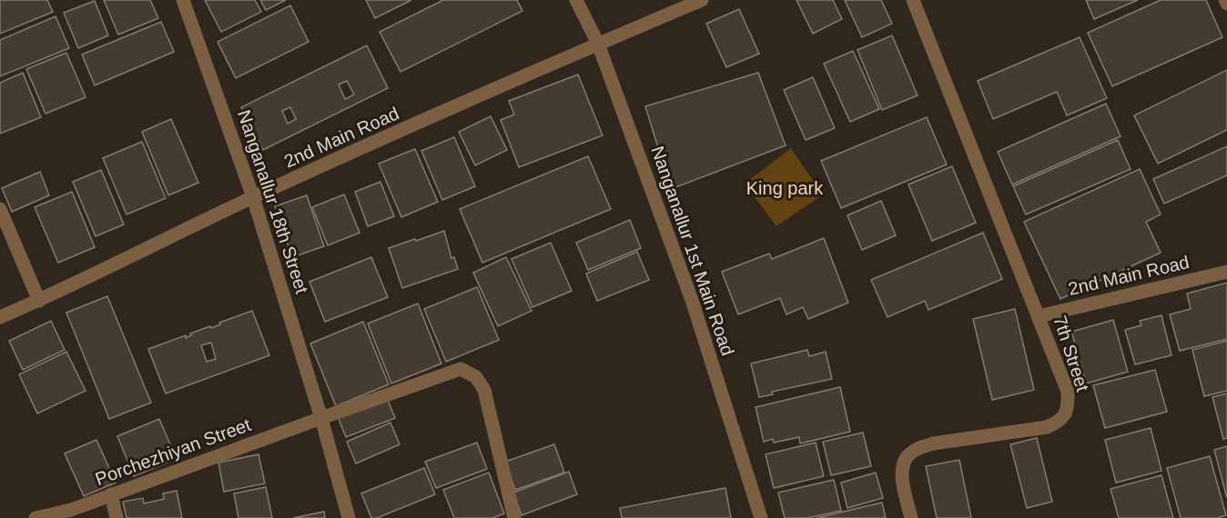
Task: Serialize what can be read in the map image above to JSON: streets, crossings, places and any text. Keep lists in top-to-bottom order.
{
  "streets": {
    "street": [
      "2nd Main Road",
      "Nanganallur 18th Street",
      "Nanganallur 1st Main Road",
      "7th Street",
      "Porchezhiyan Street"
    ]
  },
  "crossings": [
    ["2nd Main Road", "Nanganallur 18th Street"],
    ["2nd Main Road", "Nanganallur 1st Main Road"],
    ["2nd Main Road", "7th Street"],
    ["Nanganallur 18th Street", "Porchezhiyan Street"]
  ],
  "parks": ["King park"]
}
